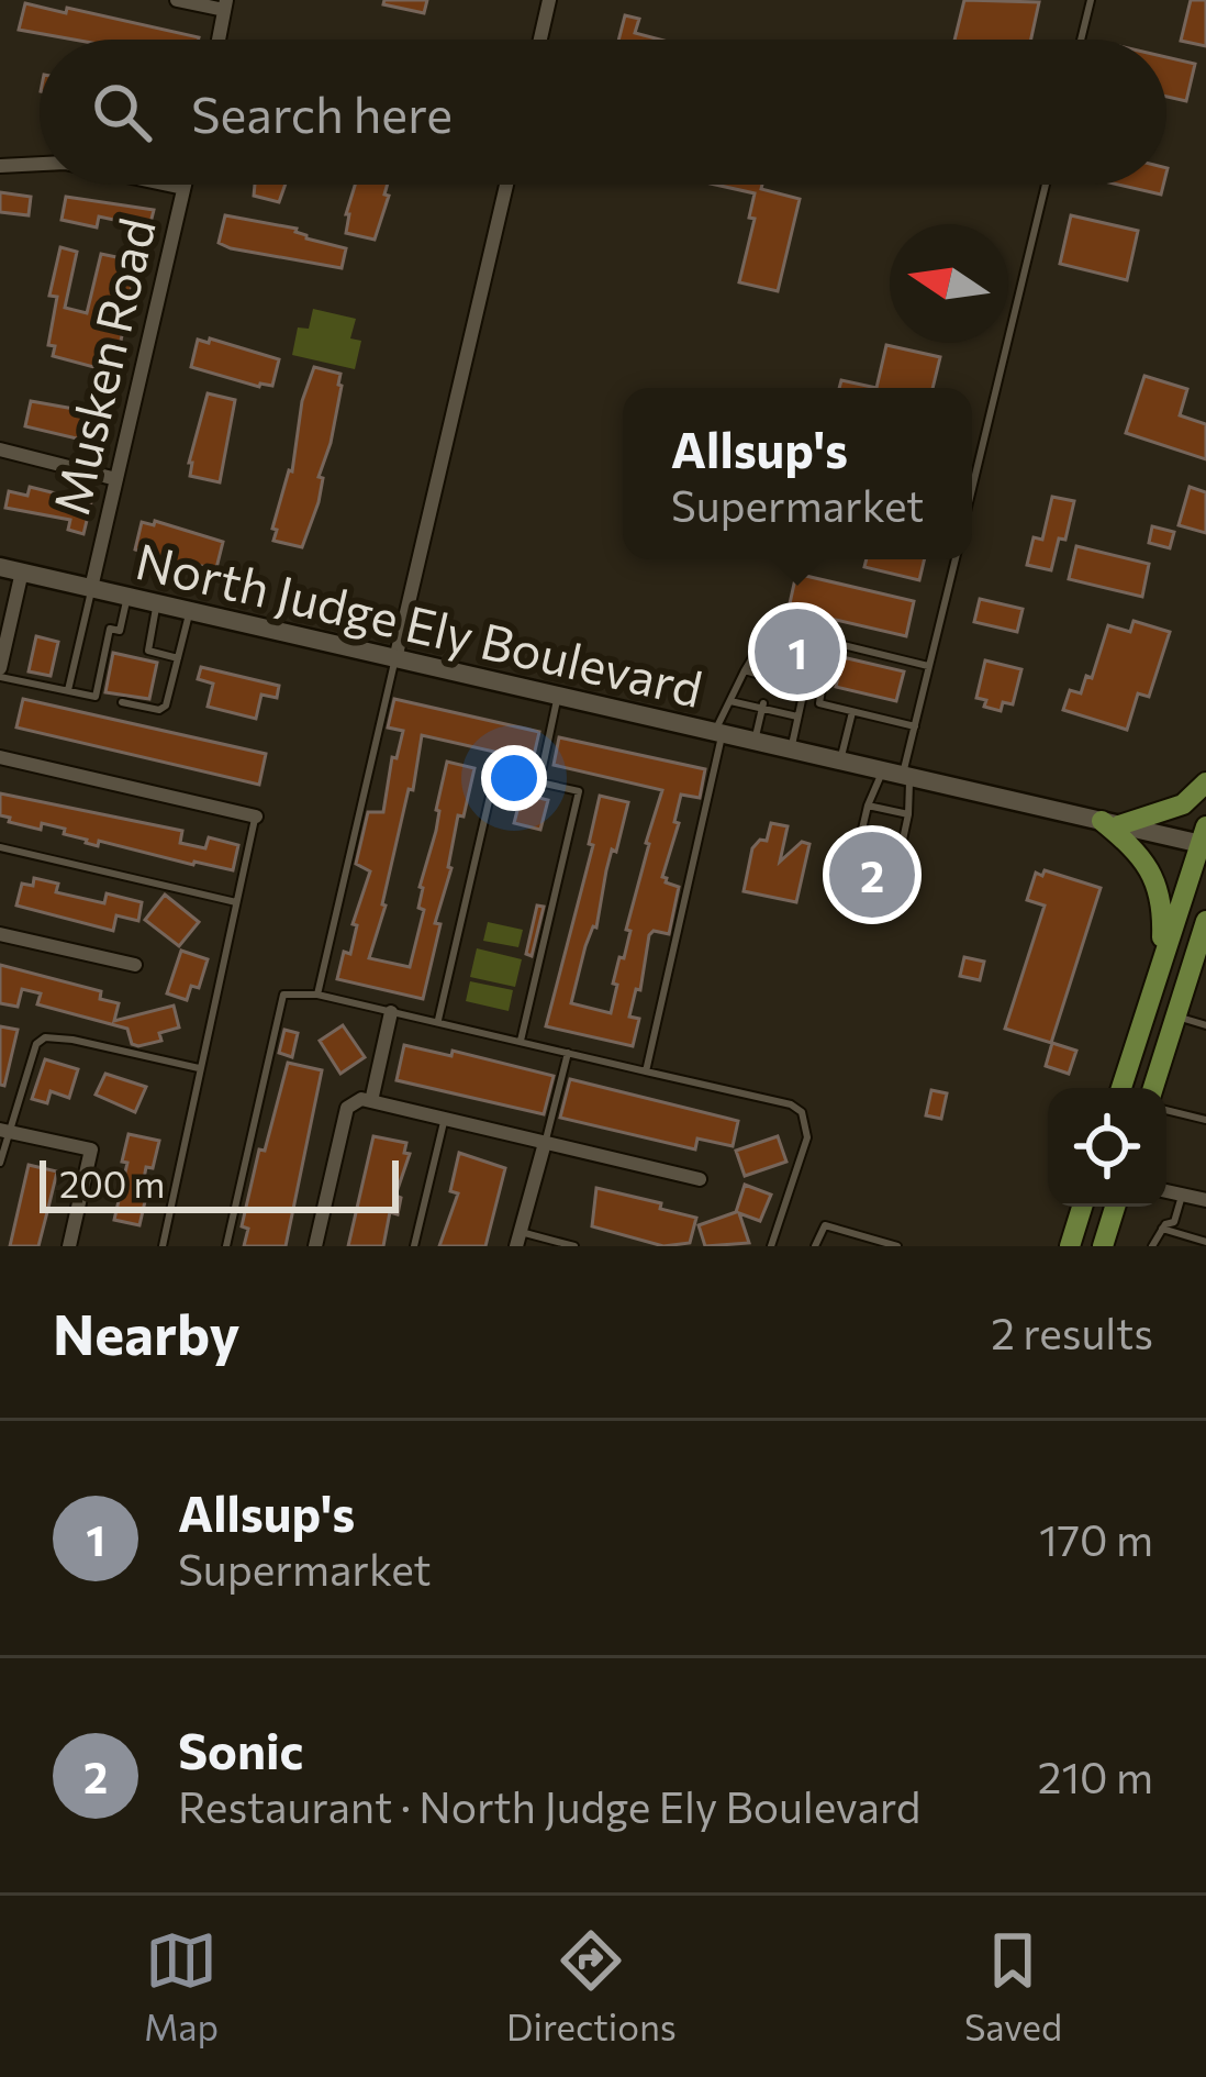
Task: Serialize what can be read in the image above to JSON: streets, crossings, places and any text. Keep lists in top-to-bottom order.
{
  "streets": {
    "main road": ["North Judge Ely Boulevard"],
    "street": ["Musken Road"]
  },
  "crossings": [
    ["Musken Road", "North Judge Ely Boulevard"]
  ],
  "scale_bar": "200 m",
  "north": "left",
  "page": {
    "search": "Search here",
    "popup": ["Allsup's", "Supermarket"],
    "pins": ["1", "2"],
    "scale": "200 m",
    "heading": ["Nearby", "2 results"],
    "list": [
      {
        "mark": "1",
        "name": "Allsup's",
        "note": "Supermarket",
        "value": "170 m"
      },
      {
        "mark": "2",
        "name": "Sonic",
        "note": "Restaurant · North Judge Ely Boulevard",
        "value": "210 m"
      }
    ],
    "nav": ["Map", "Directions", "Saved"]
  }
}
